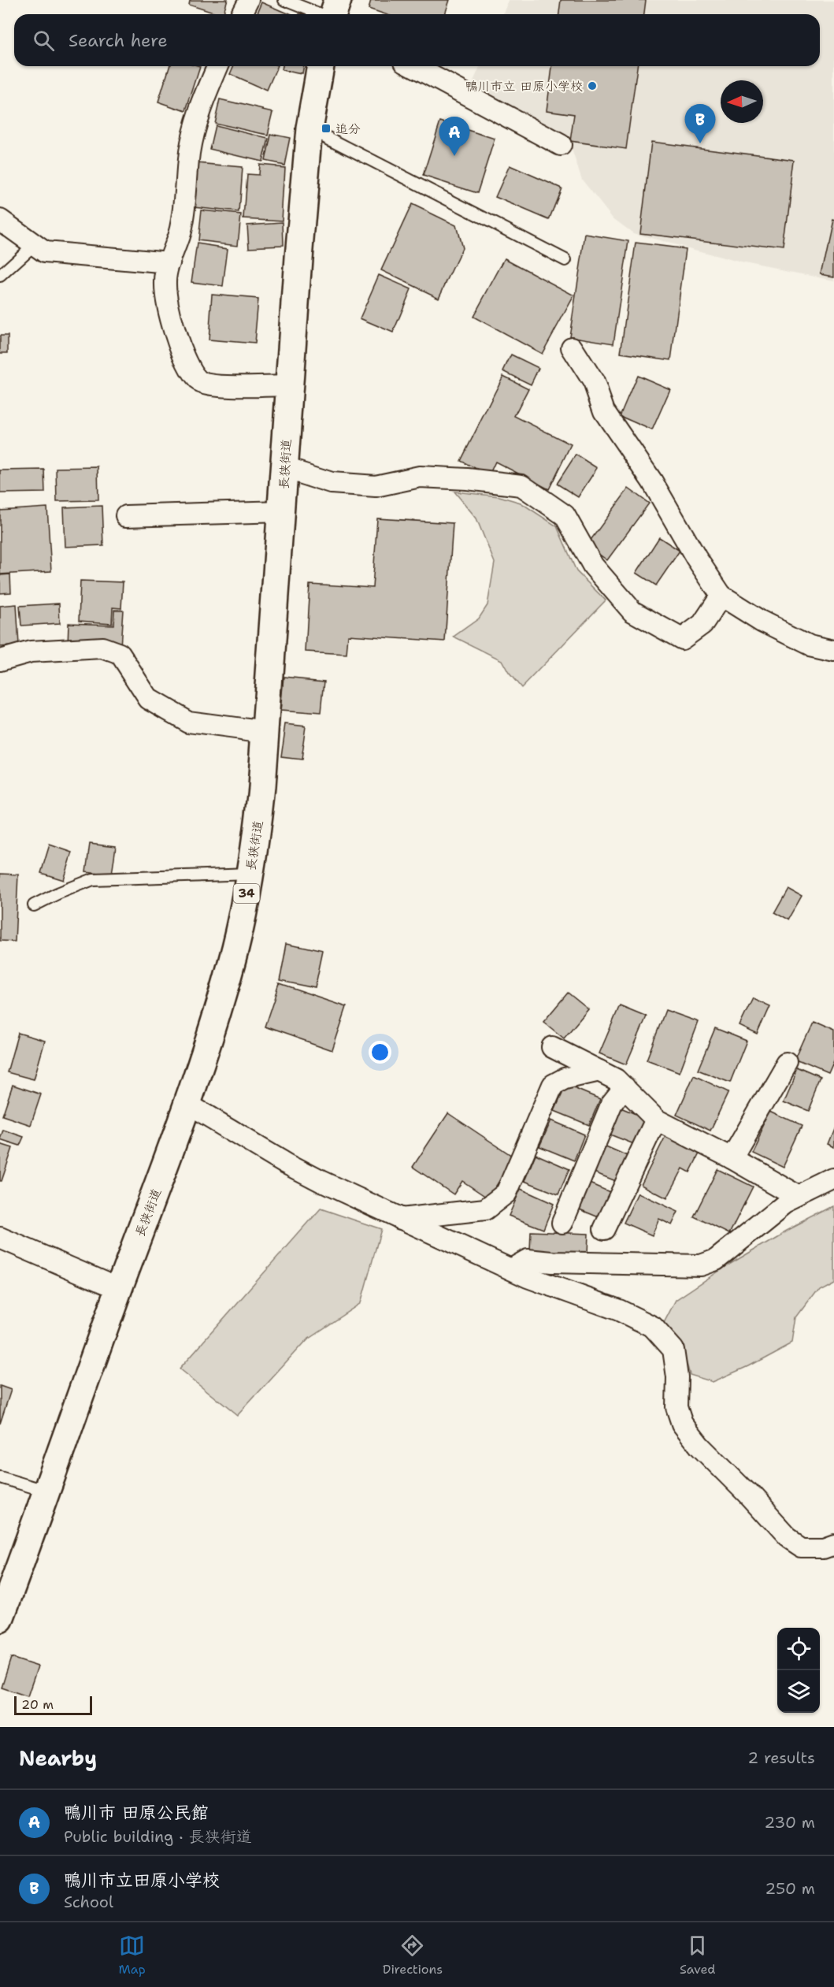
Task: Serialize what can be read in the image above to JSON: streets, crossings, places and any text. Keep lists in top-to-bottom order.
{
  "streets": {
    "main road": ["長狭街道", "34"]
  },
  "places": {
    "other": ["鴨川市立 田原小学校"],
    "transit": ["追分"]
  },
  "scale_bar": "20 m",
  "north": "left",
  "page": {
    "search": "Search here",
    "pins": ["B", "A"],
    "scale": "20 m",
    "heading": ["Nearby", "2 results"],
    "list": [
      {
        "mark": "A",
        "name": "鴨川市 田原公民館",
        "note": "Public building · 長狭街道",
        "value": "230 m"
      },
      {
        "mark": "B",
        "name": "鴨川市立田原小学校",
        "note": "School",
        "value": "250 m"
      }
    ],
    "nav": ["Map", "Directions", "Saved"]
  }
}
